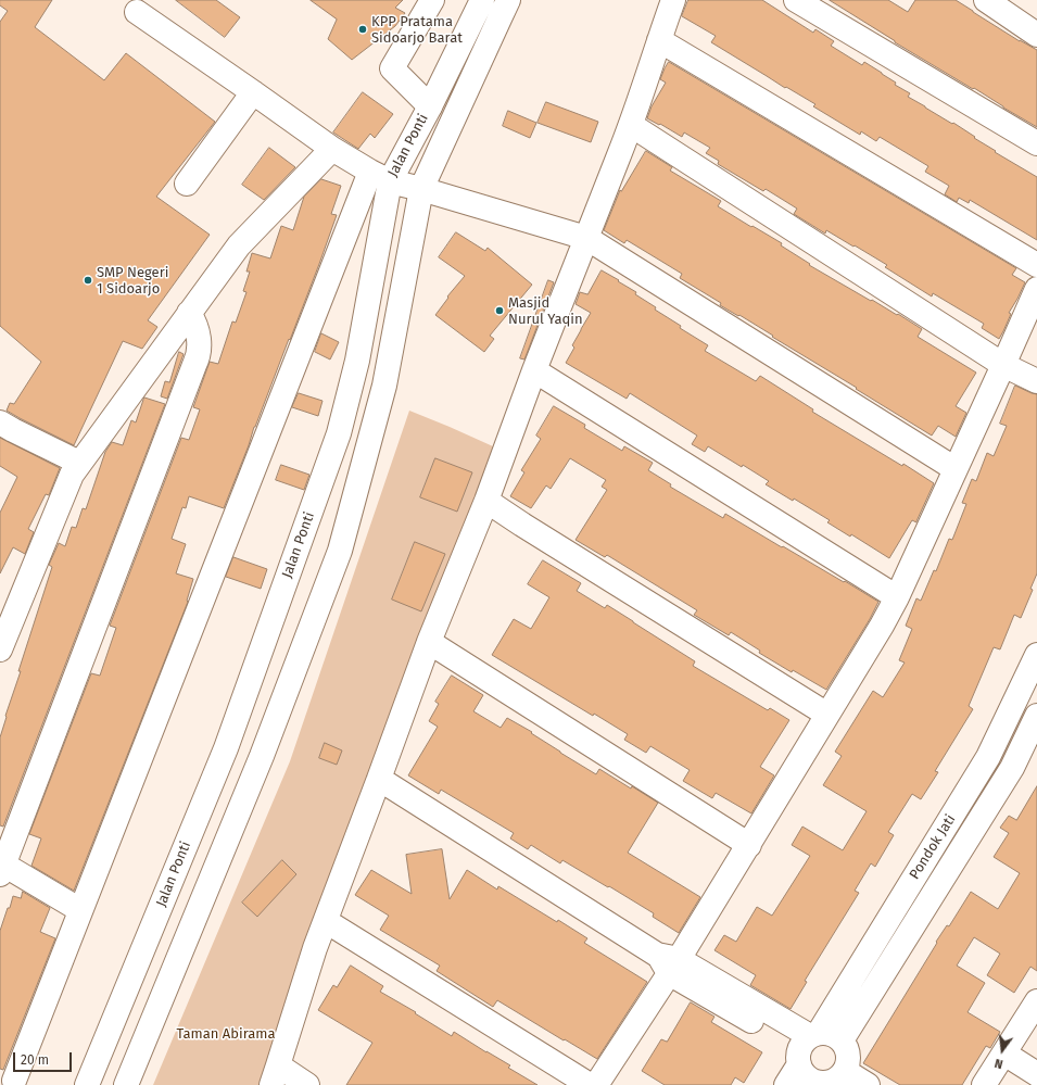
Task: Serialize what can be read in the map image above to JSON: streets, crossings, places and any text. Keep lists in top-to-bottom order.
{
  "streets": {
    "street": ["Jalan Ponti", "Pondok Jati"]
  },
  "parks": ["Taman Abirama"],
  "places": ["KPP Pratama Sidoarjo Barat", "SMP Negeri 1 Sidoarjo", "Masjid Nurul Yaqin"],
  "scale_bar": "20 m",
  "north": "bottom"
}
